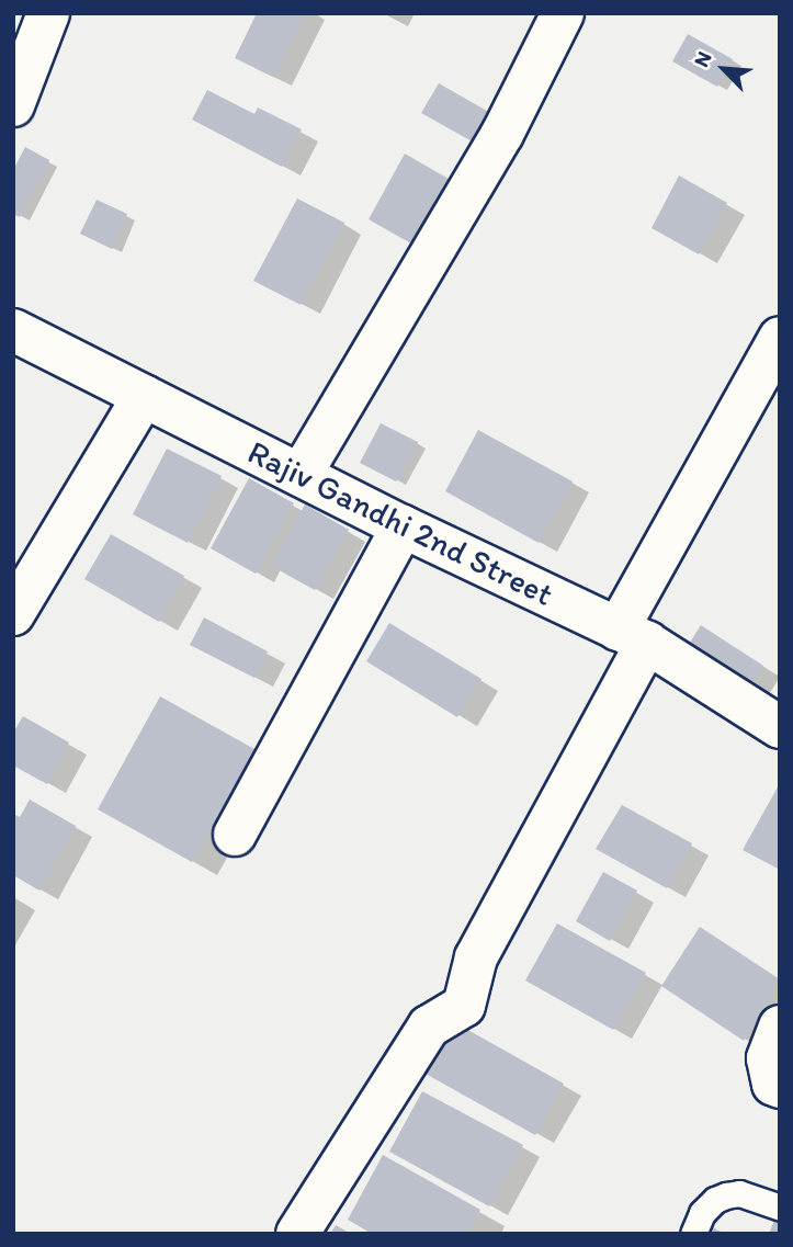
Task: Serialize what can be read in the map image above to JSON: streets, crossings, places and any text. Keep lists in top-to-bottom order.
{
  "streets": {
    "street": ["Rajiv Gandhi 2nd Street"]
  },
  "north": "top left"
}
